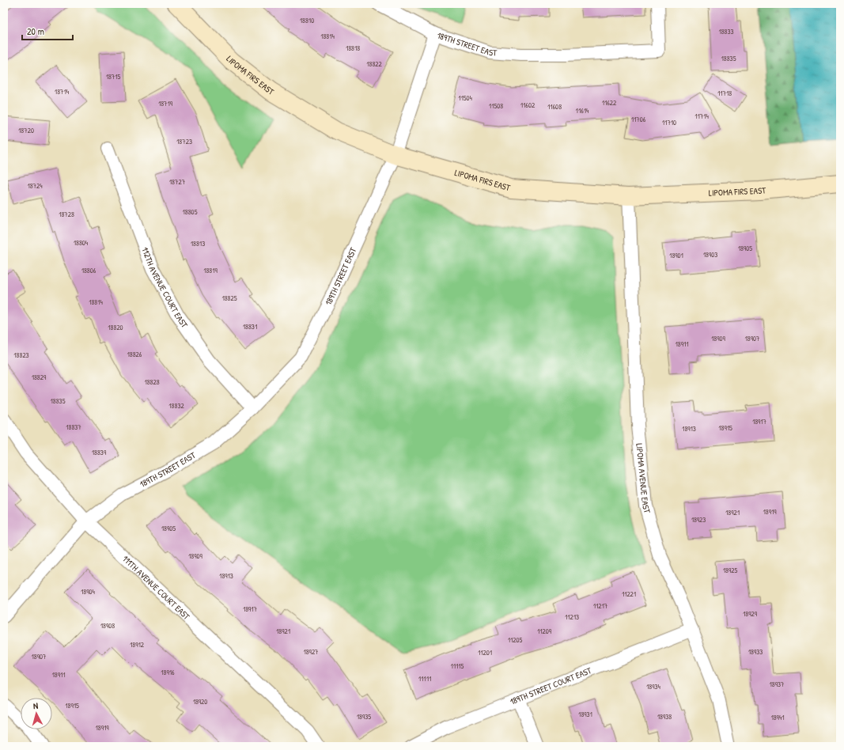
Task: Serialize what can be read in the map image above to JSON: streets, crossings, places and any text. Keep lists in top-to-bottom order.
{
  "streets": {
    "street": [
      "189TH STREET EAST",
      "LIPOMA FIRS EAST",
      "112TH AVENUE COURT EAST",
      "LIPOMA AVENUE EAST",
      "111TH AVENUE COURT EAST",
      "189TH STREET COURT EAST"
    ]
  },
  "crossings": [
    ["189TH STREET EAST", "LIPOMA FIRS EAST"],
    ["189TH STREET EAST", "112TH AVENUE COURT EAST"],
    ["189TH STREET EAST", "111TH AVENUE COURT EAST"],
    ["LIPOMA FIRS EAST", "LIPOMA AVENUE EAST"],
    ["LIPOMA AVENUE EAST", "189TH STREET COURT EAST"]
  ],
  "house_numbers": [
    "18810",
    "18833",
    "18814",
    "18818",
    "18835",
    "18822",
    "18715",
    "18714",
    "11718",
    "11504",
    "11622",
    "18719",
    "11602",
    "11508",
    "11608",
    "11614",
    "11714",
    "11706",
    "11710",
    "18720",
    "18723",
    "18727",
    "18724",
    "18805",
    "18728",
    "18804",
    "18813",
    "18905",
    "18903",
    "18901",
    "18806",
    "18819",
    "18825",
    "18814",
    "18831",
    "18820",
    "18909",
    "18907",
    "18911",
    "18826",
    "18823",
    "18829",
    "18828",
    "18835",
    "18832",
    "18917",
    "18837",
    "18915",
    "18913",
    "18839",
    "18919",
    "18921",
    "18923",
    "18905",
    "18909",
    "18925",
    "18913",
    "18904",
    "11221",
    "11217",
    "18917",
    "18929",
    "11213",
    "18908",
    "18921",
    "11209",
    "11205",
    "18912",
    "18927",
    "18933",
    "11201",
    "18907",
    "11115",
    "18916",
    "18911",
    "11111",
    "18937",
    "18934",
    "18920",
    "18915",
    "18931",
    "18935",
    "18938",
    "18941",
    "18919"
  ],
  "scale_bar": "20 m",
  "north": "top"
}
